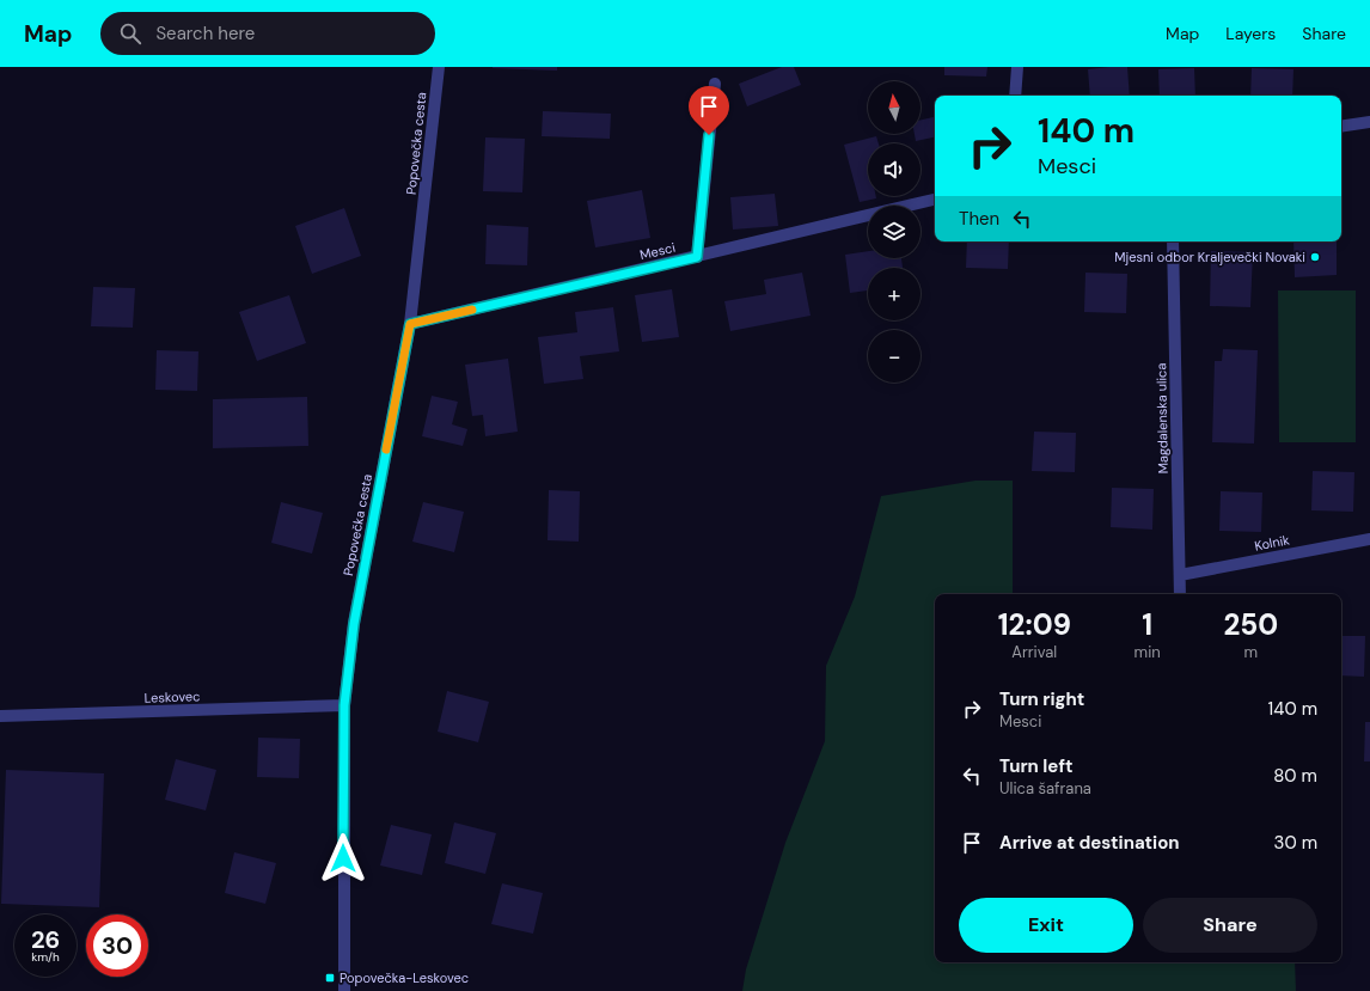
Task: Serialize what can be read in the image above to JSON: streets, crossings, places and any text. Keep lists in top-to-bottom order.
{
  "streets": {
    "street": [
      "Popovečka cesta",
      "Mesci",
      "Magdalenska ulica",
      "Kolnik",
      "Leskovec"
    ]
  },
  "crossings": [
    ["Popovečka cesta", "Mesci"],
    ["Popovečka cesta", "Leskovec"],
    ["Magdalenska ulica", "Kolnik"]
  ],
  "places": {
    "other": ["Mjesni odbor Kraljevečki Novaki"],
    "transit": ["Popovečka-Leskovec"]
  },
  "north": "top",
  "page": {
    "header": "Map",
    "search": "Search here",
    "nav": ["Map", "Layers", "Share"],
    "map_buttons": ["+", "−"],
    "turn": ["140 m", "Mesci"],
    "then": "Then",
    "eta": [
      "12:09",
      "Arrival",
      "1",
      "min",
      "250",
      "m"
    ],
    "list": [
      {
        "name": "Turn right",
        "note": "Mesci",
        "value": "140 m"
      },
      {
        "name": "Turn left",
        "note": "Ulica šafrana",
        "value": "80 m"
      },
      {
        "name": "Arrive at destination",
        "value": "30 m"
      }
    ],
    "buttons": ["Exit", "Share"],
    "speed": "26 km/h",
    "limit": "30"
  }
}
